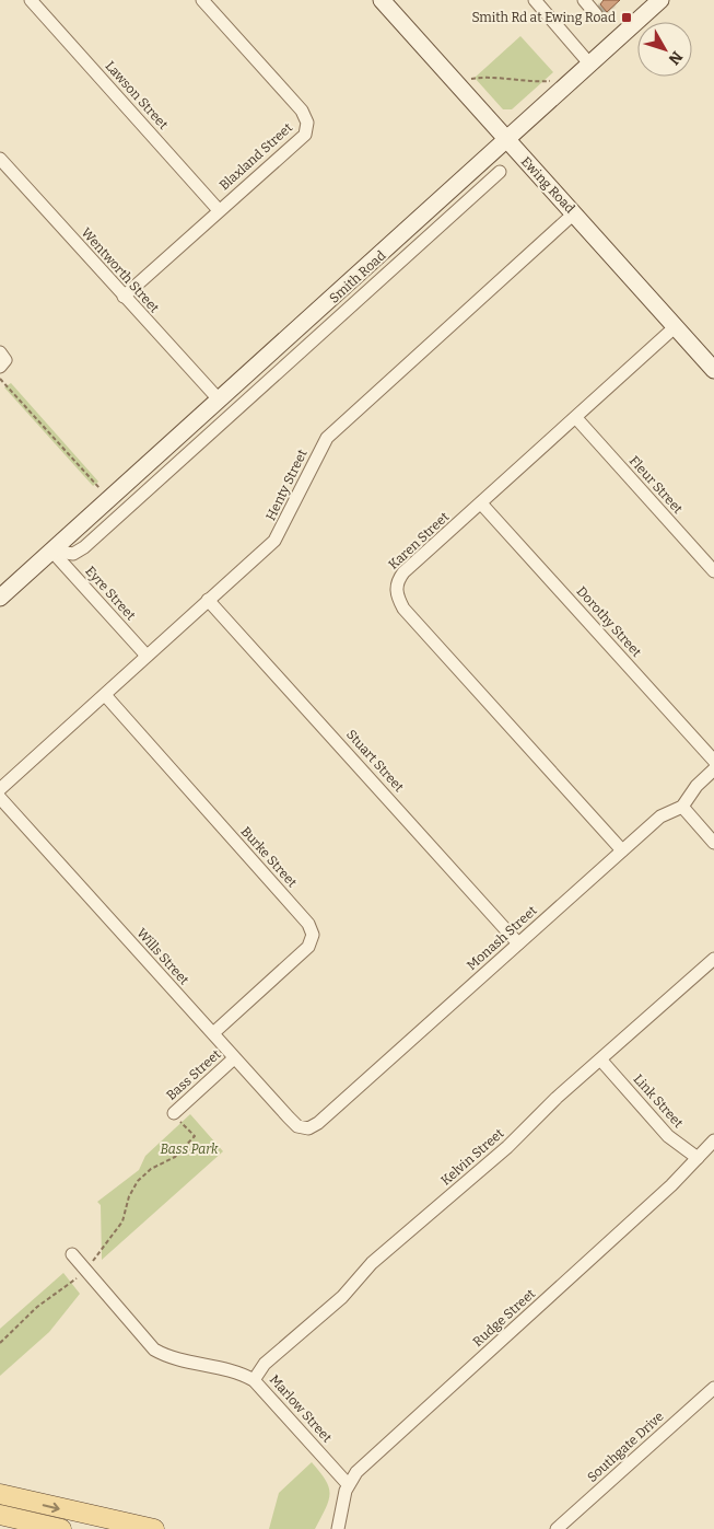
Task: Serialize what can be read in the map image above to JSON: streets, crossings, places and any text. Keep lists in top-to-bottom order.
{
  "streets": {
    "street": [
      "Lawson Street",
      "Blaxland Street",
      "Ewing Road",
      "Wentworth Street",
      "Smith Road",
      "Henty Street",
      "Fleur Street",
      "Karen Street",
      "Eyre Street",
      "Dorothy Street",
      "Stuart Street",
      "Burke Street",
      "Monash Street",
      "Wills Street",
      "Bass Street",
      "Link Street",
      "Kelvin Street",
      "Rudge Street",
      "Marlow Street",
      "Southgate Drive"
    ]
  },
  "crossings": [
    ["Lawson Street", "Blaxland Street"],
    ["Blaxland Street", "Wentworth Street"],
    ["Ewing Road", "Smith Road"],
    ["Ewing Road", "Henty Street"],
    ["Ewing Road", "Karen Street"],
    ["Wentworth Street", "Smith Road"],
    ["Smith Road", "Eyre Street"],
    ["Henty Street", "Eyre Street"],
    ["Henty Street", "Stuart Street"],
    ["Henty Street", "Burke Street"],
    ["Fleur Street", "Karen Street"],
    ["Karen Street", "Dorothy Street"],
    ["Karen Street", "Monash Street"],
    ["Stuart Street", "Monash Street"],
    ["Burke Street", "Wills Street"],
    ["Monash Street", "Wills Street"],
    ["Wills Street", "Bass Street"],
    ["Link Street", "Kelvin Street"],
    ["Link Street", "Rudge Street"],
    ["Kelvin Street", "Marlow Street"],
    ["Rudge Street", "Marlow Street"]
  ],
  "parks": ["Bass Park"],
  "places": {
    "transit": ["Smith Rd at Ewing Road"]
  },
  "north": "bottom right"
}
